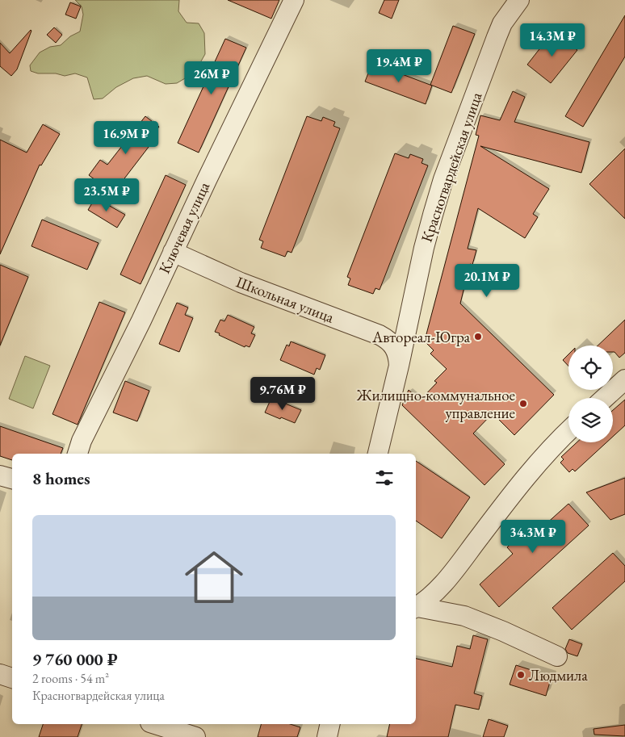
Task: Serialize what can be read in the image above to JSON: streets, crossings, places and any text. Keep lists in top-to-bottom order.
{
  "streets": {
    "street": ["Красногвардейская улица", "Ключевая улица", "Школьная улица"]
  },
  "crossings": [
    ["Красногвардейская улица", "Школьная улица"],
    ["Ключевая улица", "Школьная улица"]
  ],
  "places": ["Автореал-Югра", "Жилищно-коммунальное управление", "Людмила"],
  "page": {
    "price": [
      "14.3M ₽",
      "19.4M ₽",
      "26M ₽",
      "16.9M ₽",
      "23.5M ₽",
      "20.1M ₽",
      "9.76M ₽",
      "34.3M ₽"
    ],
    "heading": "8 homes",
    "list": [
      {
        "name": "9 760 000 ₽",
        "note": "2 rooms · 54 m² · Красногвардейская улица"
      }
    ]
  }
}
